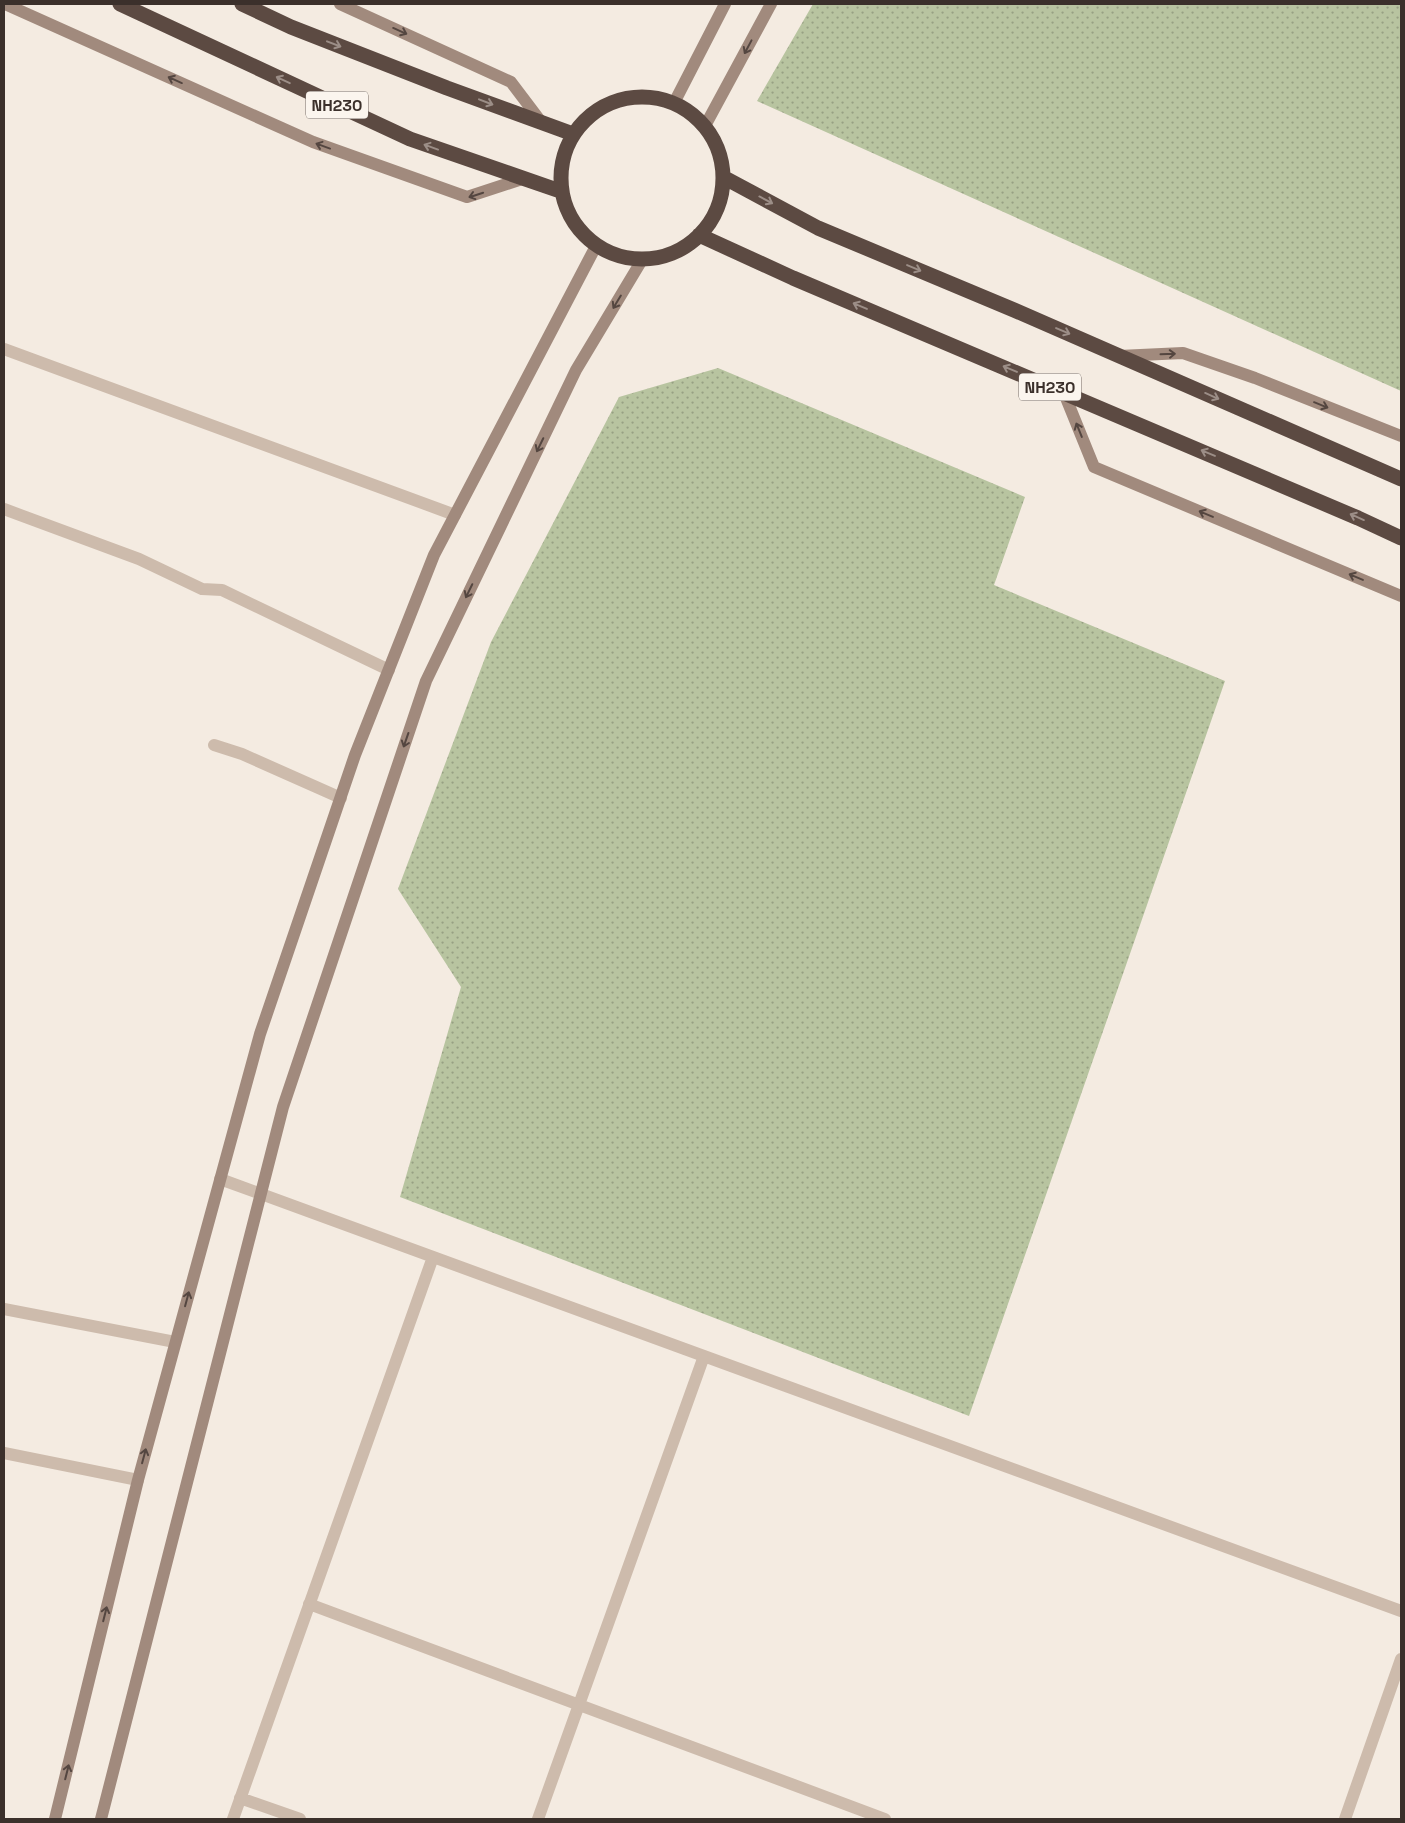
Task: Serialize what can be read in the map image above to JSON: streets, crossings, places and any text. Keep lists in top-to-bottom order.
{
  "streets": {
    "highway": ["NH230"]
  }
}
